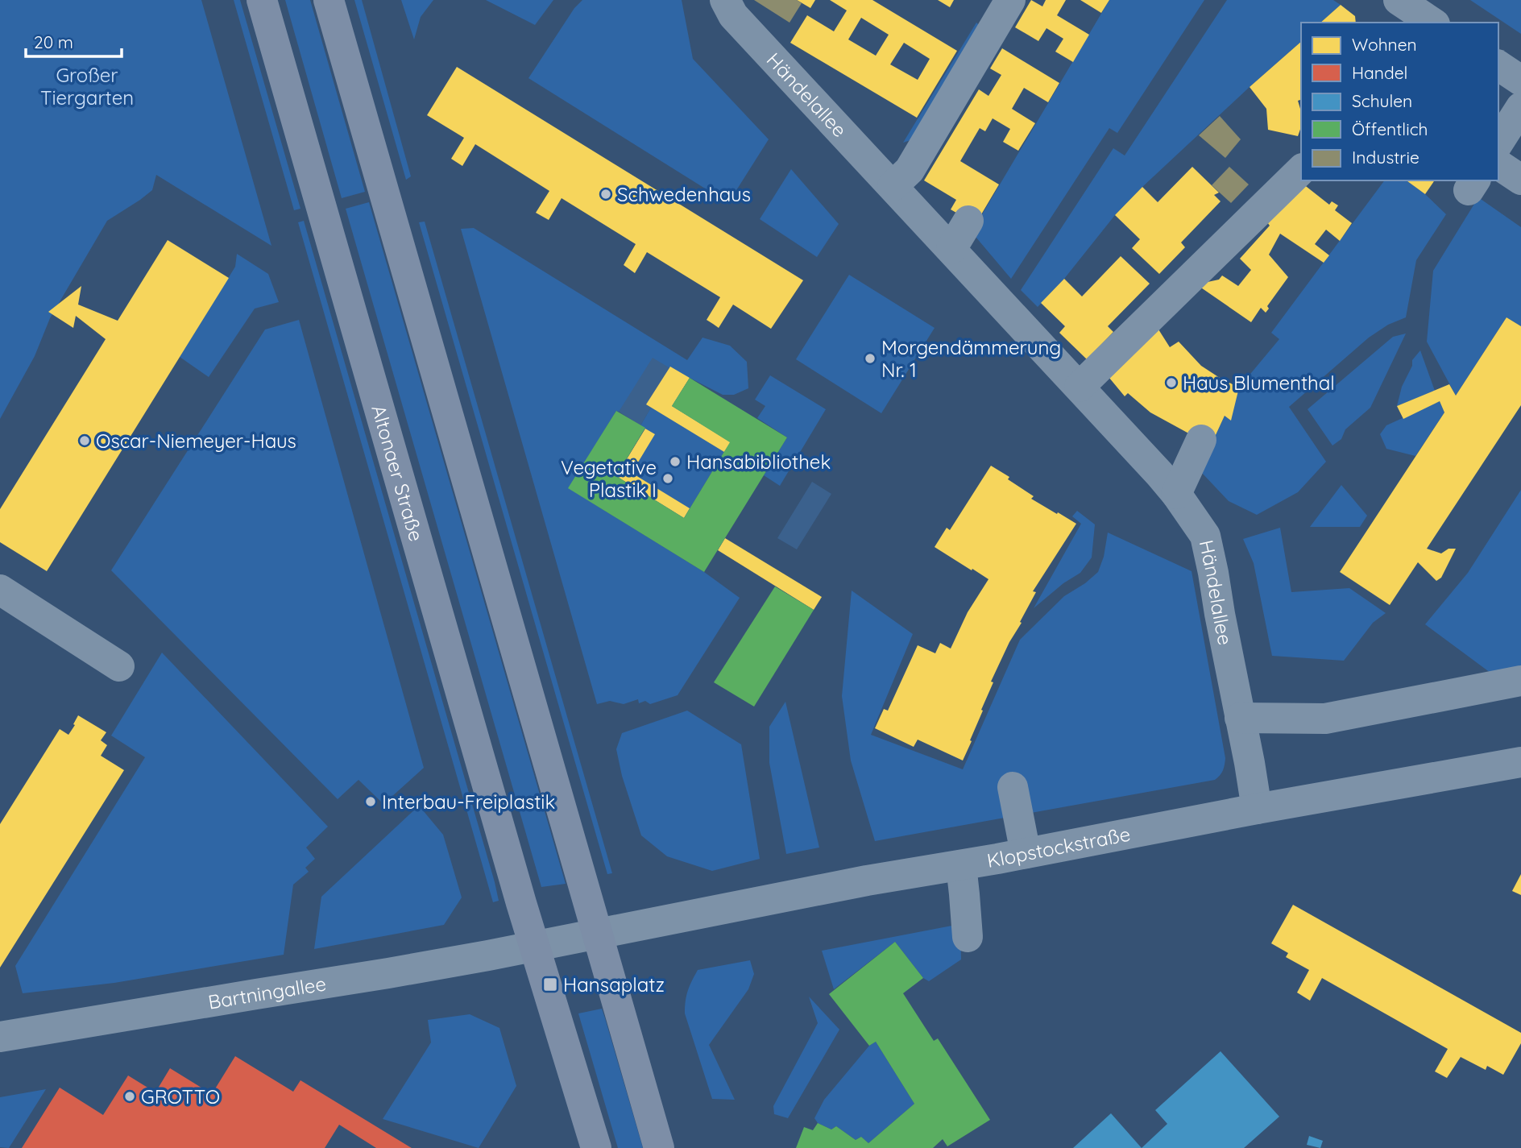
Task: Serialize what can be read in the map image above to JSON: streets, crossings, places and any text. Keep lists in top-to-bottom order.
{
  "streets": {
    "main road": ["Altonaer Straße"],
    "street": ["Händelallee", "Klopstockstraße", "Bartningallee"]
  },
  "crossings": [
    ["Händelallee", "Klopstockstraße"],
    ["Altonaer Straße", "Bartningallee"]
  ],
  "parks": ["Großer Tiergarten"],
  "places": {
    "other": [
      "Schwedenhaus",
      "Morgendämmerung Nr. 1",
      "Haus Blumenthal",
      "Oscar-Niemeyer-Haus",
      "Hansabibliothek",
      "Vegetative Plastik I",
      "Interbau-Freiplastik",
      "GROTTO"
    ],
    "transit": ["Hansaplatz"]
  },
  "legend": [
    "Wohnen",
    "Handel",
    "Schulen",
    "Öffentlich",
    "Industrie"
  ],
  "scale_bar": "20 m"
}
